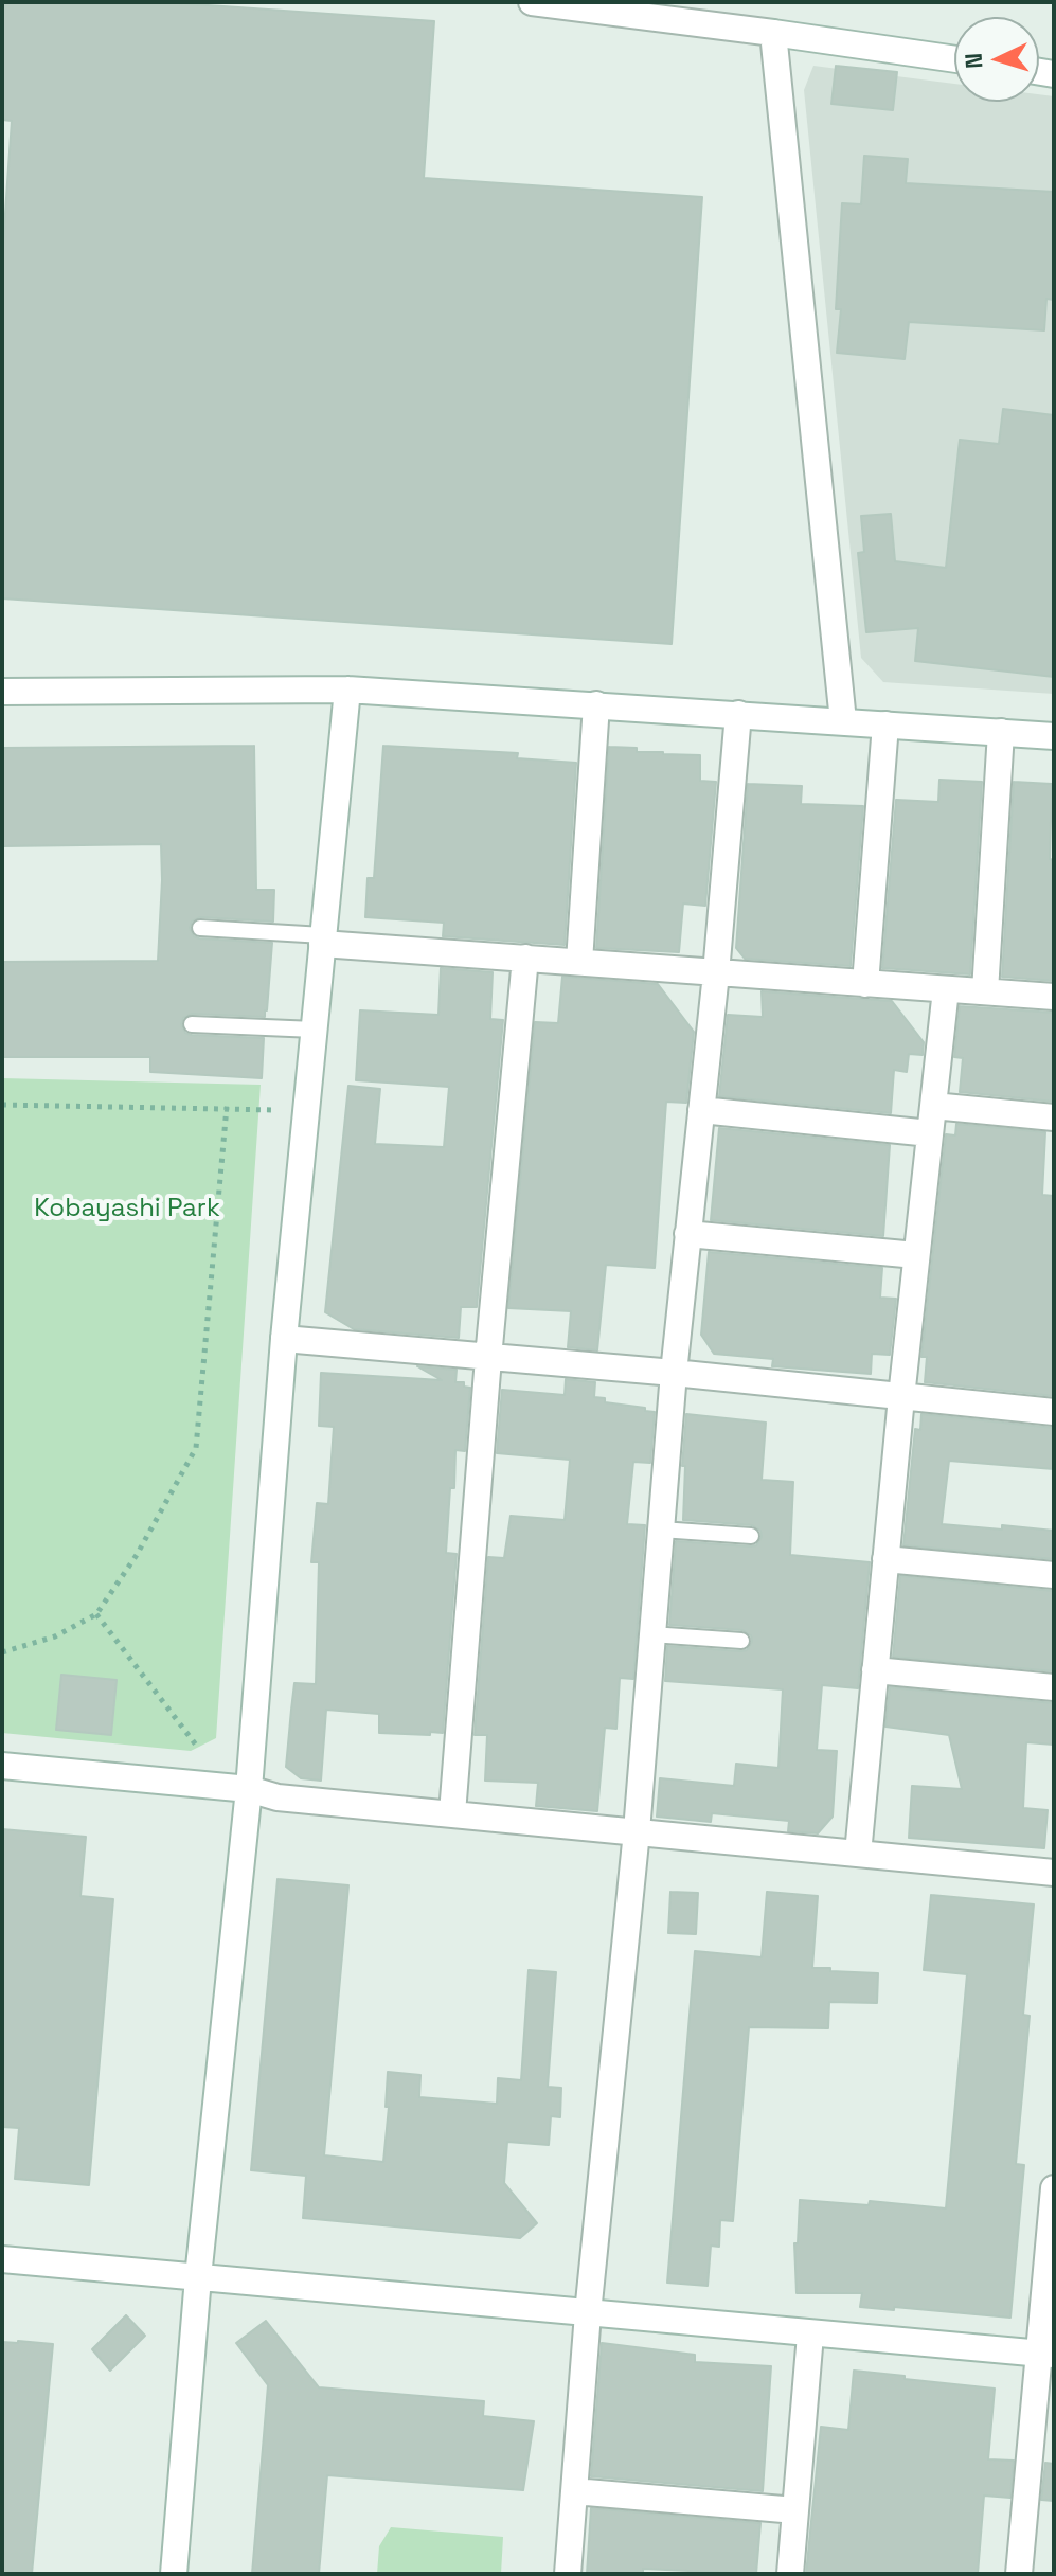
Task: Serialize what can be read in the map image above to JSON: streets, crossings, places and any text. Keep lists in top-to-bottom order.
{
  "parks": ["Kobayashi Park"],
  "north": "left"
}
